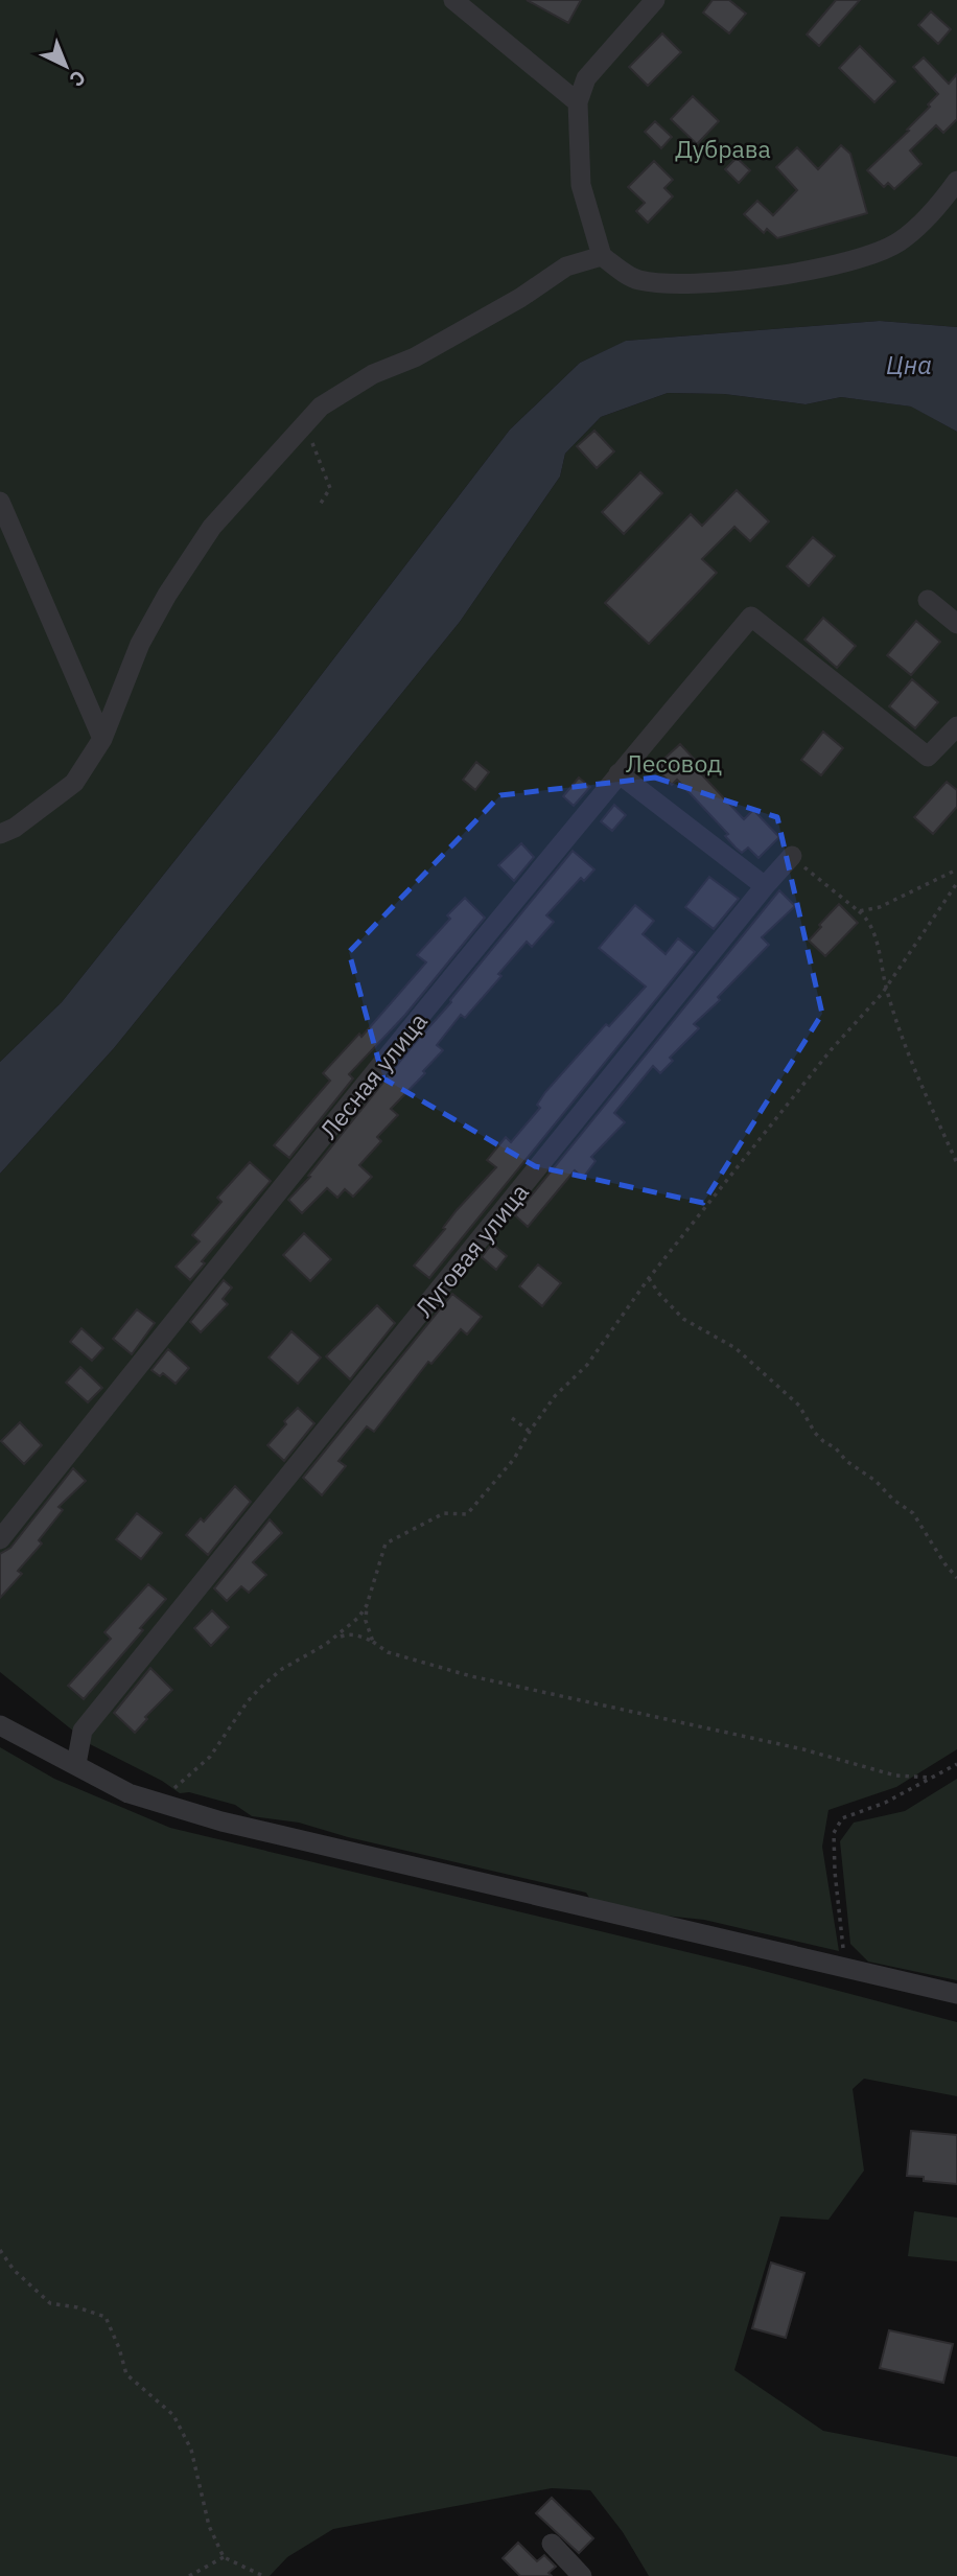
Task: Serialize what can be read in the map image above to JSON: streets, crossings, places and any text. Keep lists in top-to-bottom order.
{
  "streets": {
    "street": ["Лесная улица", "Луговая улица"]
  },
  "water": ["Цна"],
  "parks": ["Дубрава", "Лесовод"],
  "north": "bottom right"
}
